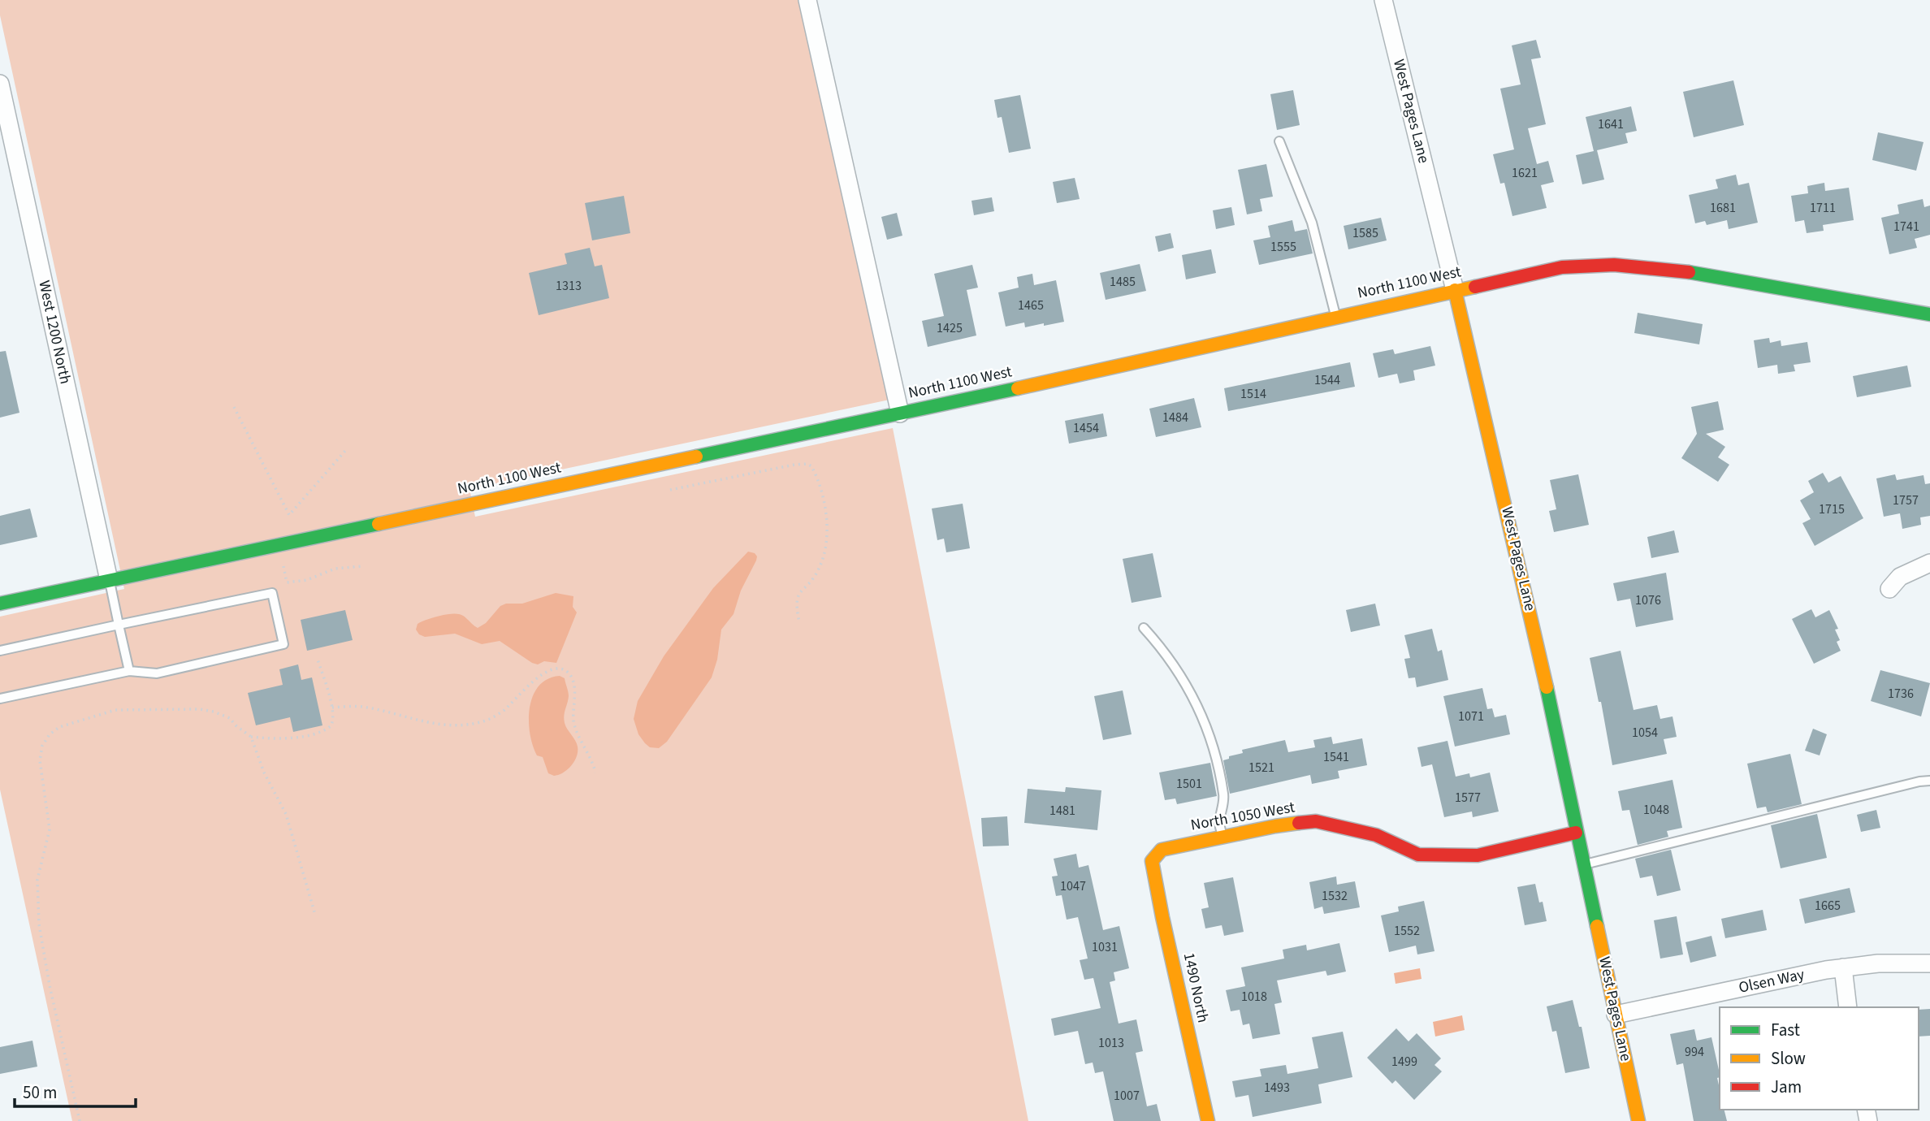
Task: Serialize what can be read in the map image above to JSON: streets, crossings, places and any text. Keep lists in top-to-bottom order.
{
  "streets": {
    "street": [
      "West Pages Lane",
      "North 1100 West",
      "West 1200 North",
      "North 1050 West",
      "Olsen Way",
      "1490 North"
    ]
  },
  "crossings": [
    ["West Pages Lane", "North 1100 West"],
    ["West Pages Lane", "North 1050 West"],
    ["West Pages Lane", "Olsen Way"],
    ["North 1100 West", "West 1200 North"],
    ["North 1050 West", "1490 North"]
  ],
  "house_numbers": [
    "1641",
    "1621",
    "1681",
    "1711",
    "1741",
    "1585",
    "1555",
    "1485",
    "1313",
    "1465",
    "1425",
    "1544",
    "1514",
    "1484",
    "1454",
    "1757",
    "1715",
    "1076",
    "1736",
    "1071",
    "1054",
    "1541",
    "1521",
    "1501",
    "1577",
    "1048",
    "1481",
    "1047",
    "1532",
    "1665",
    "1552",
    "1031",
    "1018",
    "1013",
    "994",
    "1499",
    "1493",
    "1007"
  ],
  "legend": ["Fast", "Slow", "Jam"],
  "scale_bar": "50 m"
}
